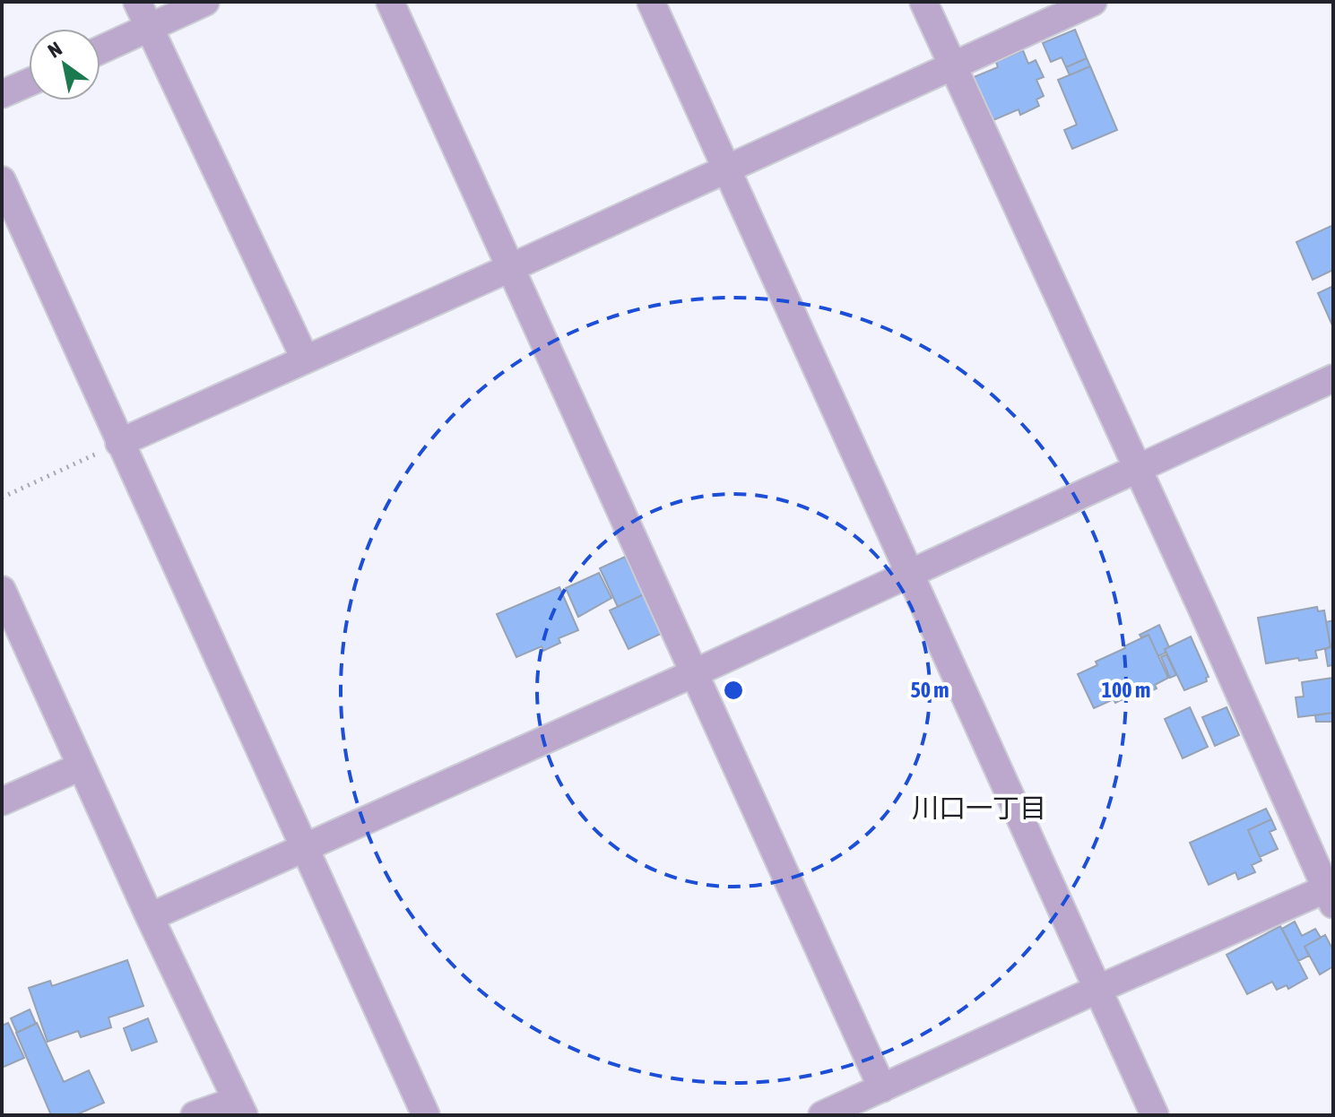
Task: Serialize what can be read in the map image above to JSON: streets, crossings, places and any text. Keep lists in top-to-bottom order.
{
  "districts": ["川口一丁目"],
  "north": "top left",
  "rings": ["50 m", "100 m"]
}
